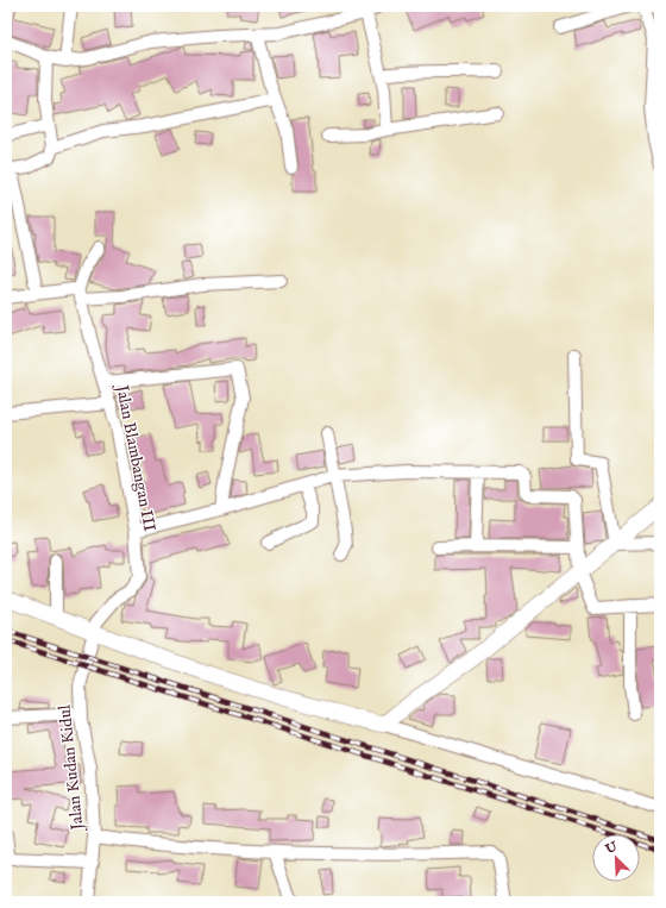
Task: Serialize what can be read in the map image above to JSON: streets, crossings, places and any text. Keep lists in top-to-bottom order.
{
  "streets": {
    "street": ["Jalan Blambangan III", "Jalan Kudan Kidul"]
  },
  "crossings": [
    ["Jalan Blambangan III", "Jalan Kudan Kidul"]
  ],
  "north": "top left"
}
